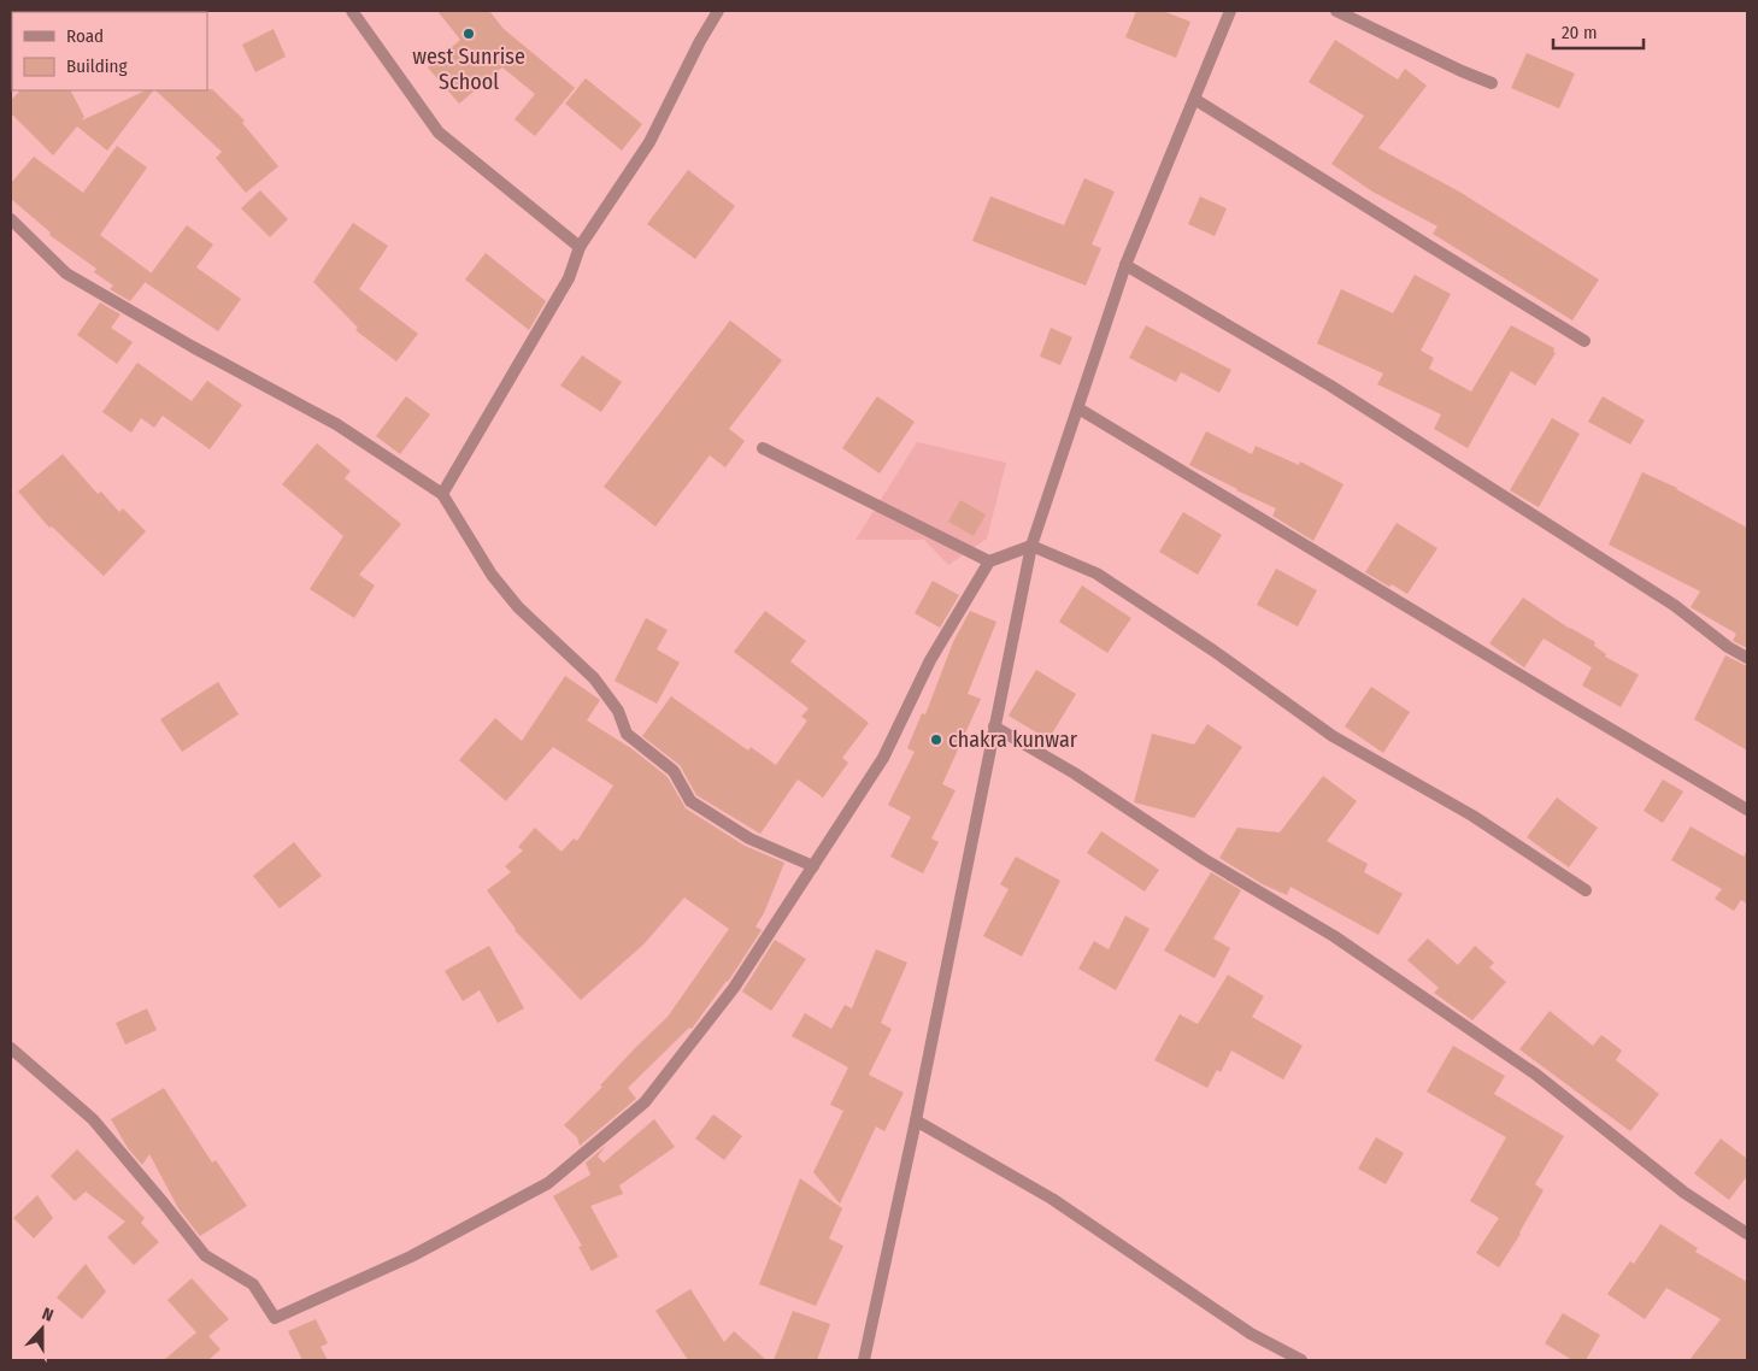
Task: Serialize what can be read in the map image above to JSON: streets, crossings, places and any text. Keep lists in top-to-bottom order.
{
  "places": ["west Sunrise School", "chakra kunwar"],
  "legend": ["Road", "Building"],
  "scale_bar": "20 m",
  "north": "top"
}
